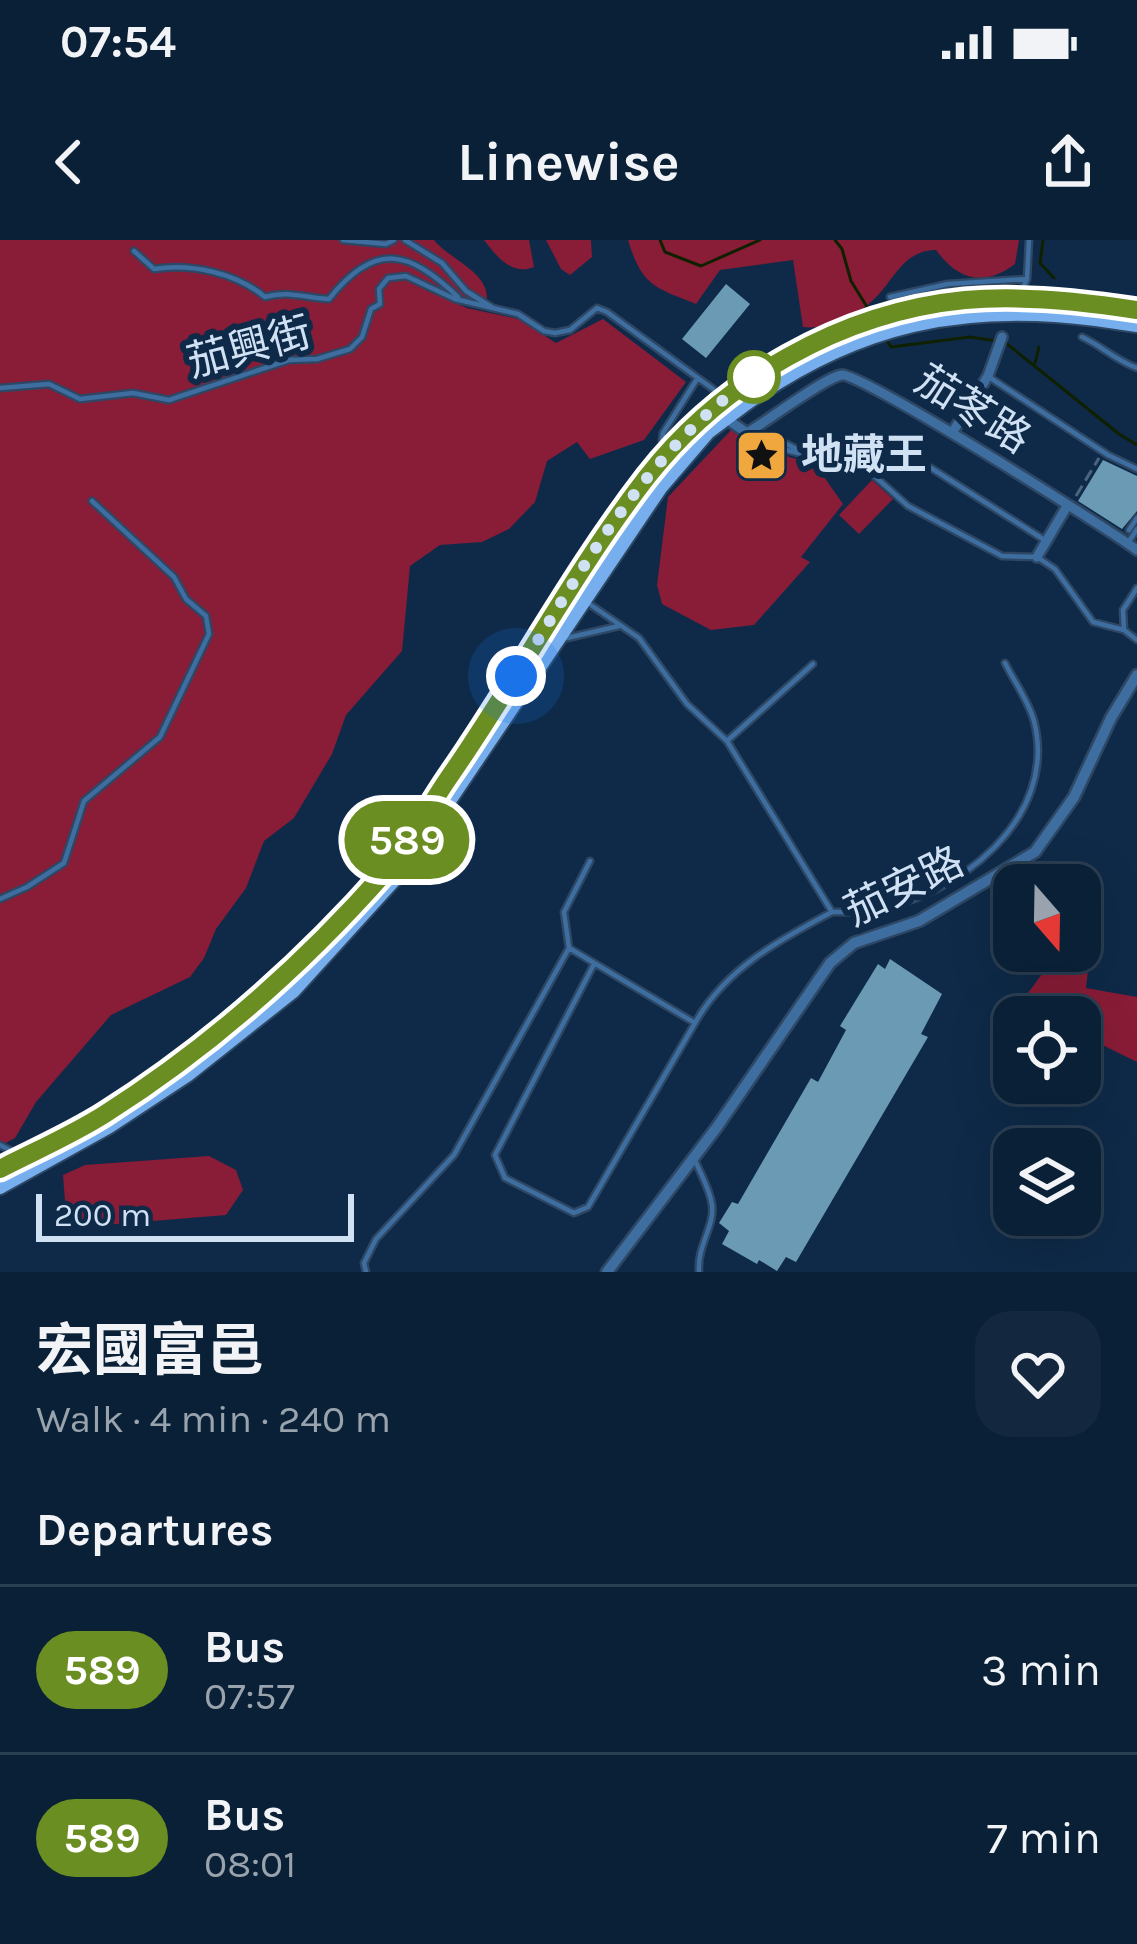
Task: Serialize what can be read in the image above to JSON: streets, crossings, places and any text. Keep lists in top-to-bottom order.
{
  "streets": {
    "street": ["茄苳路", "茄安路"],
    "lane": ["茄興街"]
  },
  "places": {
    "place": ["地藏王"]
  },
  "lines": ["bus line 589"],
  "scale_bar": "200 m",
  "north": "bottom",
  "page": {
    "status": "07:54",
    "header": "Linewise",
    "on_map": "589",
    "scale": "200 m",
    "heading": [
      ["宏國富邑", "Walk · 4 min · 240 m"],
      "Departures"
    ],
    "list": [
      {
        "mark": "589",
        "name": "Bus",
        "note": "07:57",
        "value": "3 min"
      },
      {
        "mark": "589",
        "name": "Bus",
        "note": "08:01",
        "value": "7 min"
      }
    ]
  }
}
